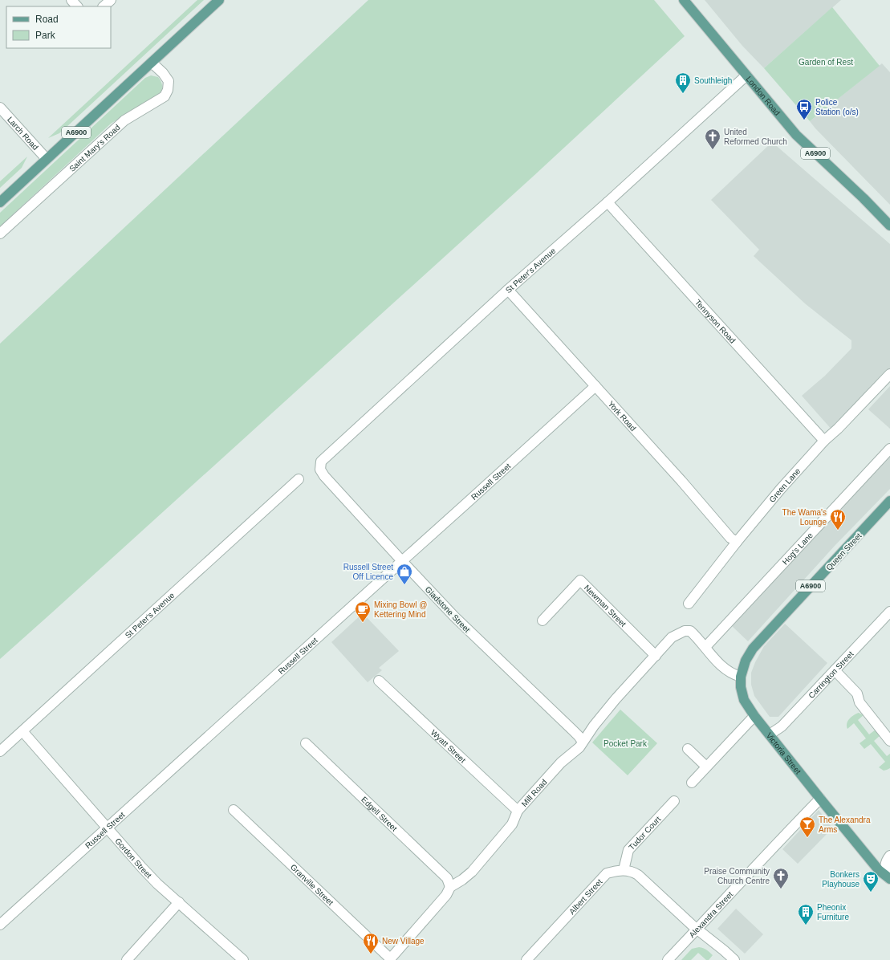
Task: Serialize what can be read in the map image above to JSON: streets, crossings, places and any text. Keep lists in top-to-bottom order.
{
  "streets": {
    "main road": [
      "London Road",
      "A6900",
      "Queen Street",
      "Victoria Street"
    ],
    "street": [
      "Larch Road",
      "Saint Mary's Road",
      "St Peter's Avenue",
      "Tennyson Road",
      "York Road",
      "Russell Street",
      "Green Lane",
      "Hog's Lane",
      "Newman Street",
      "Gladstone Street",
      "Carrington Street",
      "Wyatt Street",
      "Mill Road",
      "Edgell Street",
      "Tudor Court",
      "Gordon Street",
      "Granville Street",
      "Albert Street",
      "Alexandra Street"
    ]
  },
  "crossings": [
    ["London Road", "St Peter's Avenue"],
    ["A6900", "Larch Road"],
    ["A6900", "Saint Mary's Road"],
    ["St Peter's Avenue", "Tennyson Road"],
    ["St Peter's Avenue", "York Road"],
    ["St Peter's Avenue", "Gladstone Street"],
    ["St Peter's Avenue", "Gordon Street"],
    ["Tennyson Road", "Green Lane"],
    ["York Road", "Russell Street"],
    ["York Road", "Green Lane"],
    ["Russell Street", "Gladstone Street"],
    ["Russell Street", "Gordon Street"],
    ["Hog's Lane", "Mill Road"],
    ["Queen Street", "Victoria Street"],
    ["Newman Street", "Mill Road"],
    ["Gladstone Street", "Mill Road"],
    ["Carrington Street", "Victoria Street"],
    ["Wyatt Street", "Mill Road"],
    ["Victoria Street", "Alexandra Street"],
    ["Mill Road", "Edgell Street"],
    ["Mill Road", "Granville Street"],
    ["Tudor Court", "Albert Street"],
    ["Albert Street", "Alexandra Street"]
  ],
  "parks": ["Garden of Rest", "Pocket Park"],
  "places": {
    "building": ["Southleigh", "Pheonix Furniture"],
    "bus stop": ["Police Station (o/s)"],
    "church": ["United Reformed Church", "Praise Community Church Centre"],
    "restaurant": ["The Wama's Lounge", "New Village"],
    "shop": ["Russell Street Off Licence"],
    "cafe": ["Mixing Bowl @ Kettering Mind"],
    "bar": ["The Alexandra Arms"],
    "theatre": ["Bonkers Playhouse"]
  },
  "legend": ["Road", "Park"]
}
